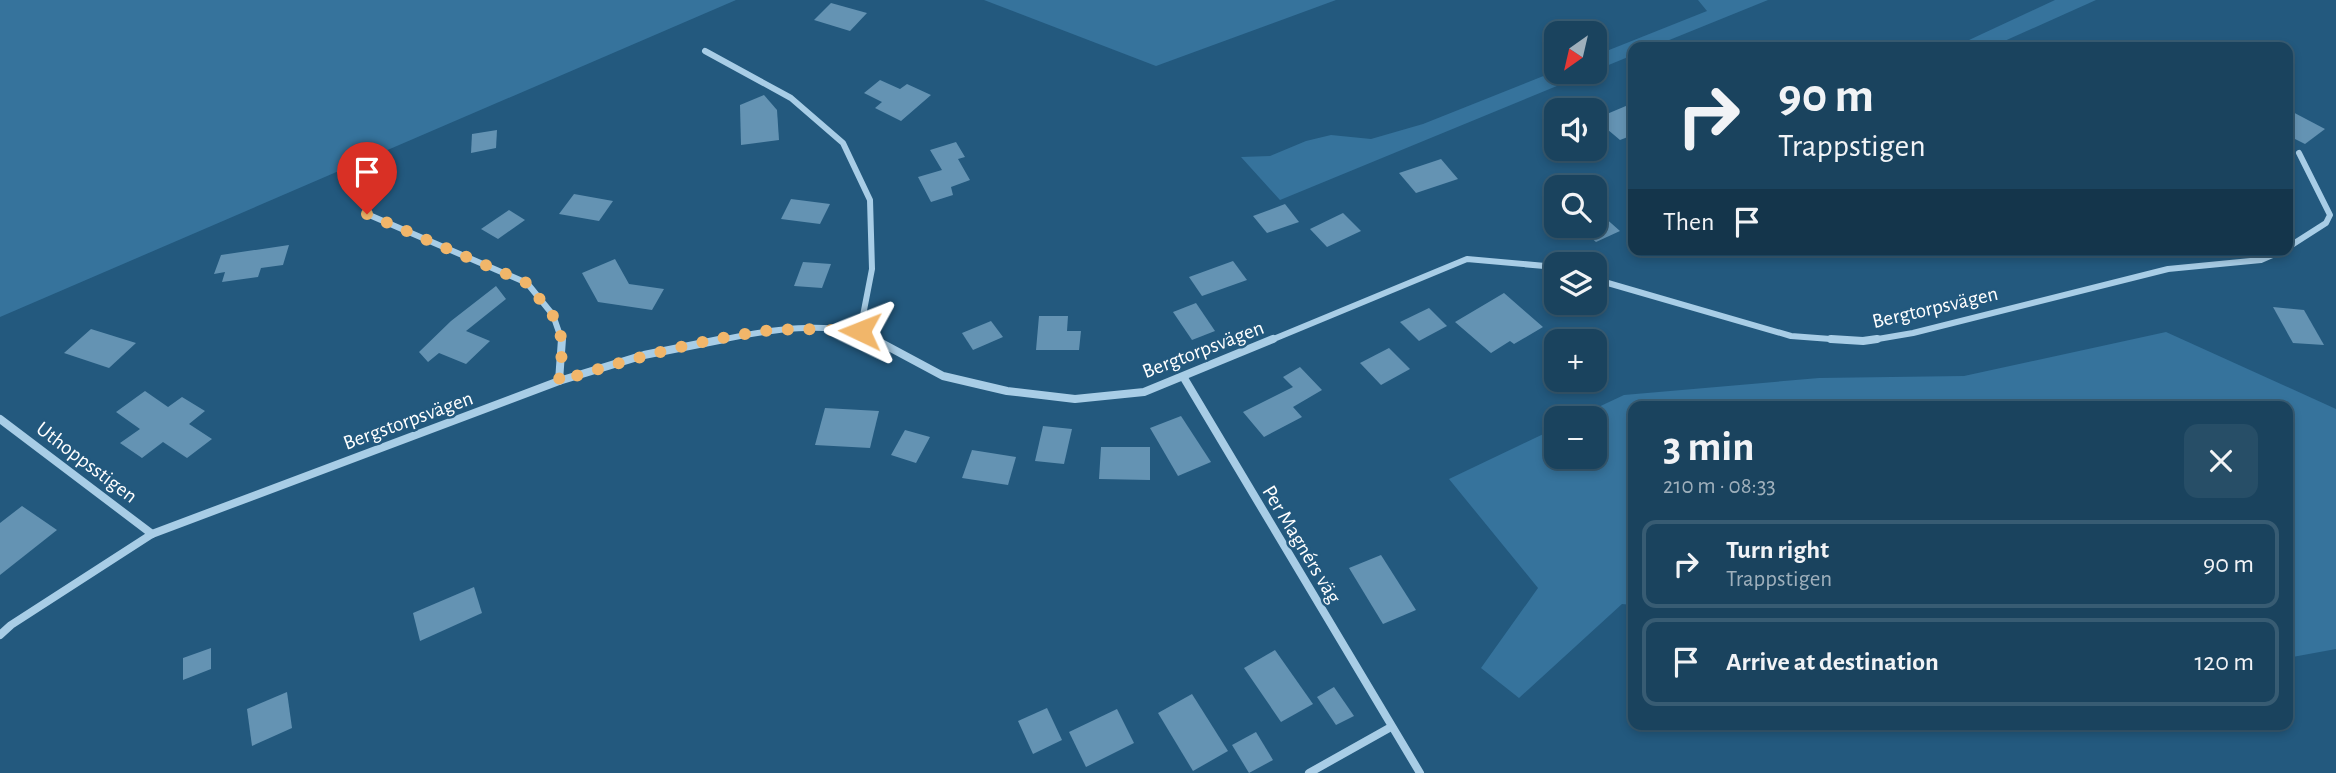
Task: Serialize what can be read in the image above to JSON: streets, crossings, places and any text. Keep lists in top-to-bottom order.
{
  "streets": {
    "street": [
      "Bergtorpsvägen",
      "Bergstorpsvägen",
      "Uthoppsstigen",
      "Per Magnérs väg"
    ]
  },
  "crossings": [
    ["Bergtorpsvägen", "Bergstorpsvägen"],
    ["Bergtorpsvägen", "Per Magnérs väg"],
    ["Bergstorpsvägen", "Uthoppsstigen"]
  ],
  "north": "bottom left",
  "page": {
    "map_buttons": ["+", "−"],
    "turn": ["90 m", "Trappstigen"],
    "then": "Then",
    "heading": ["3 min", "210 m · 08:33"],
    "list": [
      {
        "name": "Turn right",
        "note": "Trappstigen",
        "value": "90 m"
      },
      {
        "name": "Arrive at destination",
        "value": "120 m"
      }
    ]
  }
}
